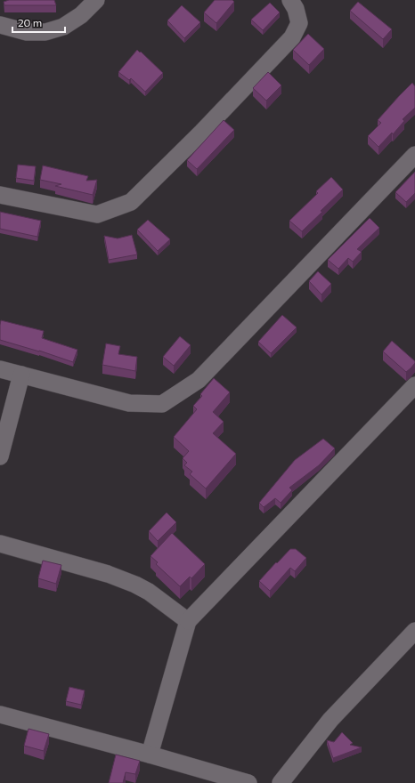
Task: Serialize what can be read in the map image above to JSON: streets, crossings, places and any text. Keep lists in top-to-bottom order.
{
  "scale_bar": "20 m"
}
